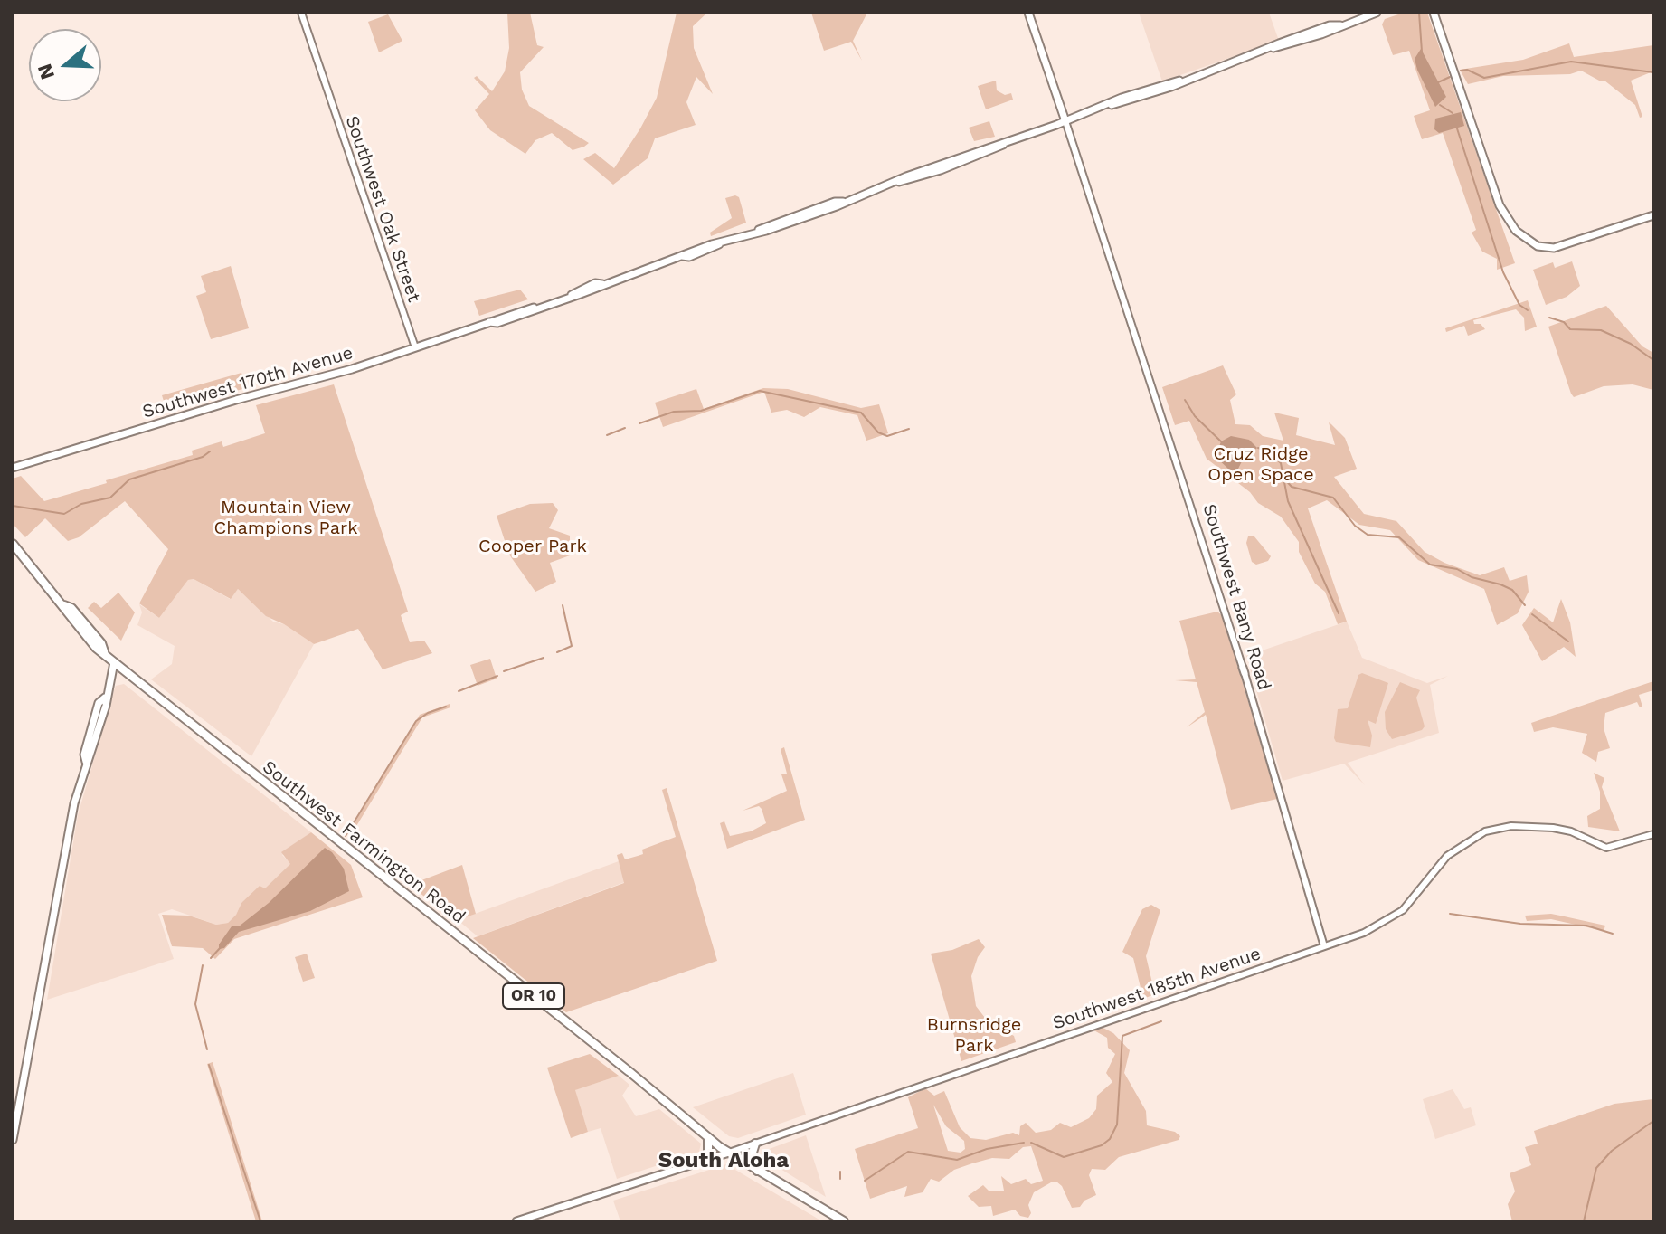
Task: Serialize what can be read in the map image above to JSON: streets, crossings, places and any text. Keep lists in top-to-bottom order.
{
  "streets": {
    "main road": [
      "Southwest 170th Avenue",
      "Southwest Bany Road",
      "Southwest Farmington Road",
      "Southwest 185th Avenue",
      "OR 10"
    ],
    "street": ["Southwest Oak Street"]
  },
  "crossings": [
    ["Southwest Oak Street", "Southwest 170th Avenue"],
    ["Southwest 170th Avenue", "Southwest Bany Road"],
    ["Southwest Bany Road", "Southwest 185th Avenue"],
    ["Southwest Farmington Road", "Southwest 185th Avenue"]
  ],
  "districts": ["South Aloha"],
  "parks": [
    "Cruz Ridge Open Space",
    "Mountain View Champions Park",
    "Cooper Park",
    "Burnsridge Park"
  ],
  "north": "left"
}
